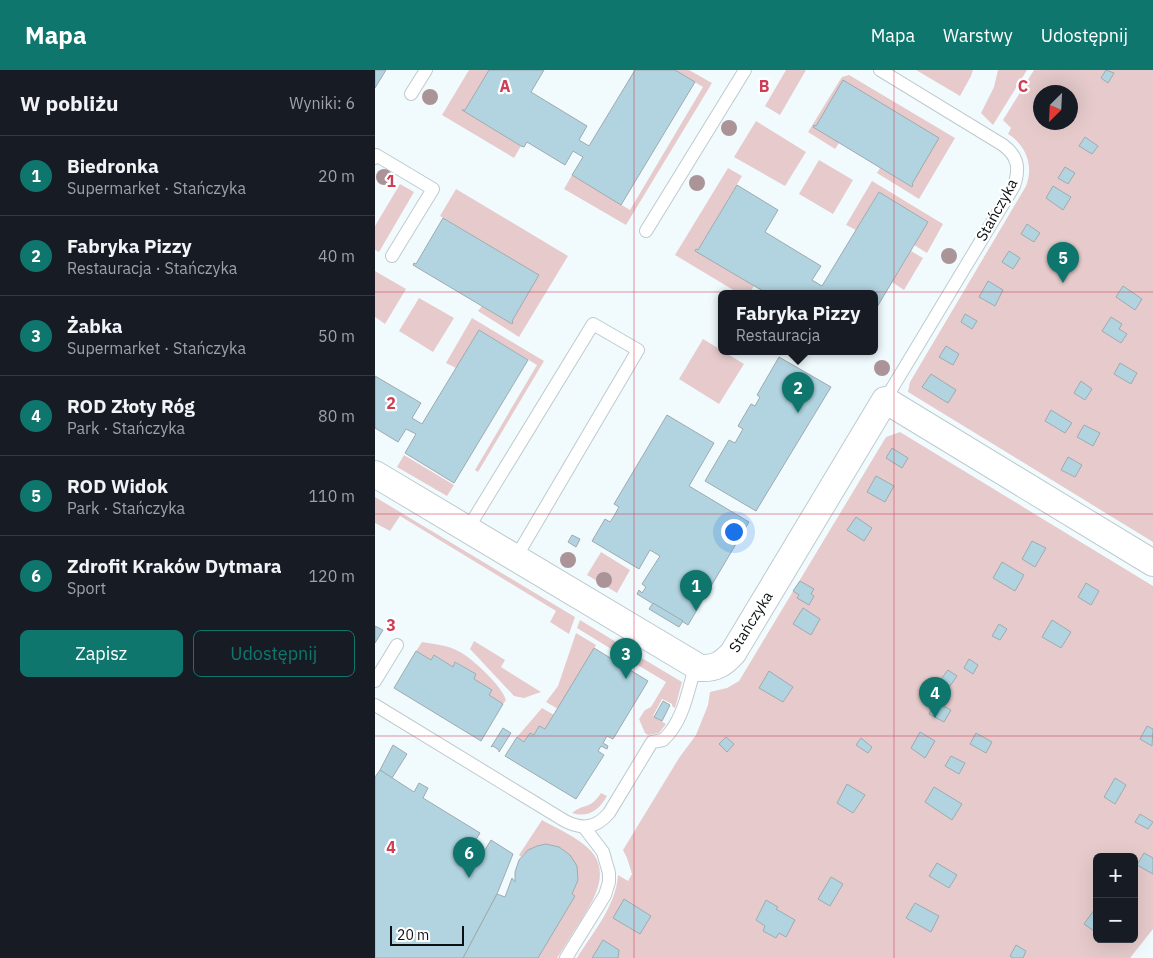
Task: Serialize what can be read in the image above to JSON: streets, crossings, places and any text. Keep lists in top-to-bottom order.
{
  "streets": {
    "street": ["Stańczyka"]
  },
  "scale_bar": "20 m",
  "north": "bottom left",
  "page": {
    "header": "Mapa",
    "nav": ["Mapa", "Warstwy", "Udostępnij"],
    "heading": ["W pobliżu", "Wyniki: 6"],
    "list": [
      {
        "mark": "1",
        "name": "Biedronka",
        "note": "Supermarket · Stańczyka",
        "value": "20 m"
      },
      {
        "mark": "2",
        "name": "Fabryka Pizzy",
        "note": "Restauracja · Stańczyka",
        "value": "40 m"
      },
      {
        "mark": "3",
        "name": "Żabka",
        "note": "Supermarket · Stańczyka",
        "value": "50 m"
      },
      {
        "mark": "4",
        "name": "ROD Złoty Róg",
        "note": "Park · Stańczyka",
        "value": "80 m"
      },
      {
        "mark": "5",
        "name": "ROD Widok",
        "note": "Park · Stańczyka",
        "value": "110 m"
      },
      {
        "mark": "6",
        "name": "Zdrofit Kraków Dytmara",
        "note": "Sport",
        "value": "120 m"
      }
    ],
    "pins": [
      "5",
      "2",
      "1",
      "3",
      "4",
      "6"
    ],
    "popup": ["Fabryka Pizzy", "Restauracja"],
    "buttons": ["Zapisz", "Udostępnij"],
    "map_buttons": ["+", "−"],
    "scale": "20 m"
  },
  "grid": {
    "columns": ["A", "B", "C"],
    "rows": [
      "1",
      "2",
      "3",
      "4"
    ]
  }
}
